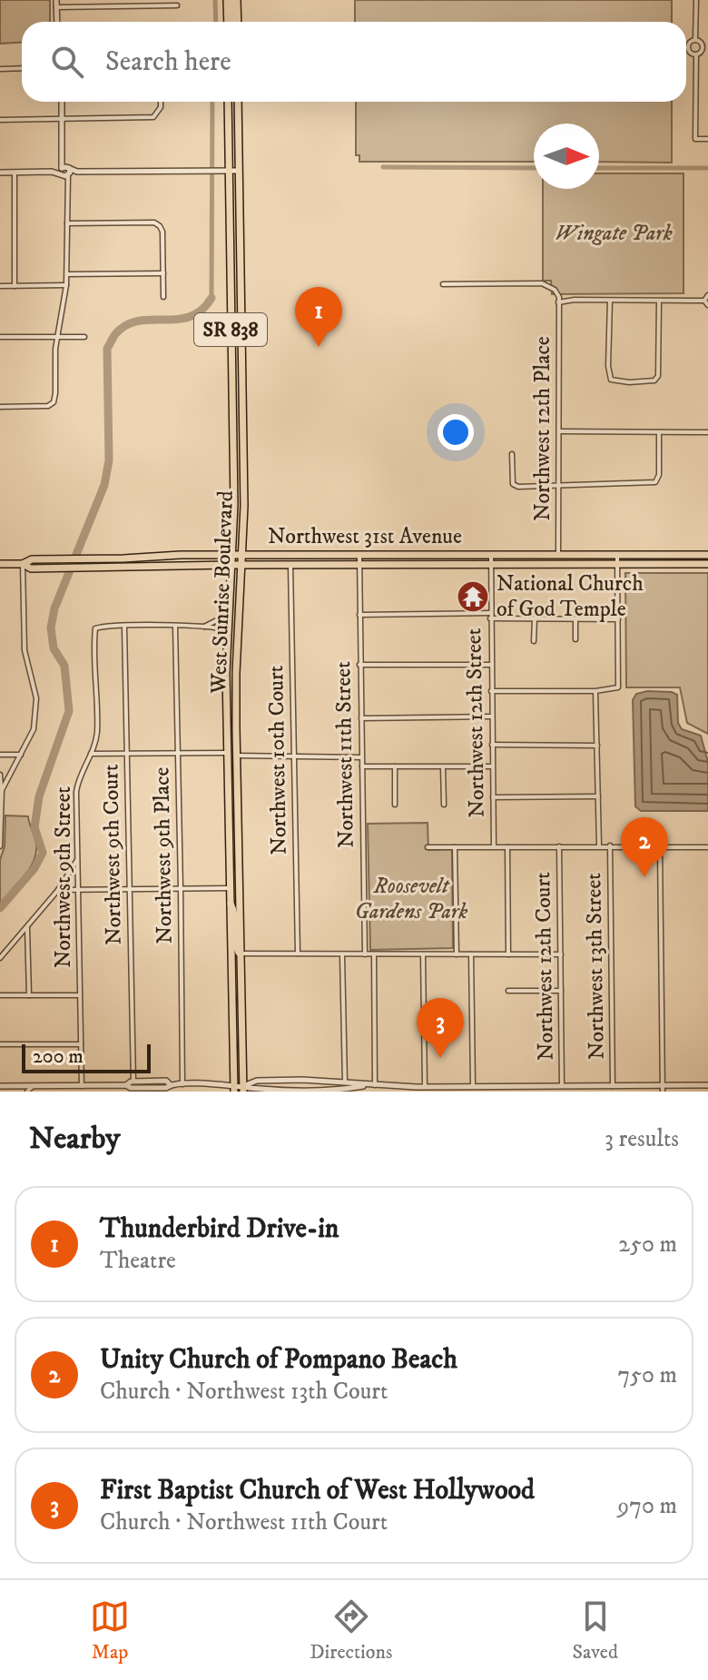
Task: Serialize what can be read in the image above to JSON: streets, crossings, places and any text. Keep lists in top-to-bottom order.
{
  "streets": {
    "main road": ["SR 838", "Northwest 31st Avenue", "West Sunrise Boulevard"],
    "street": [
      "Northwest 12th Place",
      "Northwest 12th Street",
      "Northwest 11th Street",
      "Northwest 10th Court",
      "Northwest 9th Court",
      "Northwest 9th Place",
      "Northwest 9th Street",
      "Northwest 12th Court",
      "Northwest 13th Street"
    ]
  },
  "crossings": [
    ["Northwest 12th Place", "Northwest 31st Avenue"],
    ["Northwest 31st Avenue", "West Sunrise Boulevard"],
    ["Northwest 31st Avenue", "Northwest 12th Street"],
    ["Northwest 31st Avenue", "Northwest 11th Street"],
    ["Northwest 31st Avenue", "Northwest 10th Court"],
    ["Northwest 9th Court", "Northwest 9th Street"]
  ],
  "parks": ["Wingate Park", "Roosevelt Gardens Park"],
  "places": {
    "temple": ["National Church of God Temple"]
  },
  "scale_bar": "200 m",
  "north": "right",
  "page": {
    "search": "Search here",
    "pins": ["1", "2", "3"],
    "scale": "200 m",
    "heading": ["Nearby", "3 results"],
    "list": [
      {
        "mark": "1",
        "name": "Thunderbird Drive-in",
        "note": "Theatre",
        "value": "250 m"
      },
      {
        "mark": "2",
        "name": "Unity Church of Pompano Beach",
        "note": "Church · Northwest 13th Court",
        "value": "750 m"
      },
      {
        "mark": "3",
        "name": "First Baptist Church of West Hollywood",
        "note": "Church · Northwest 11th Court",
        "value": "970 m"
      }
    ],
    "nav": ["Map", "Directions", "Saved"]
  }
}
